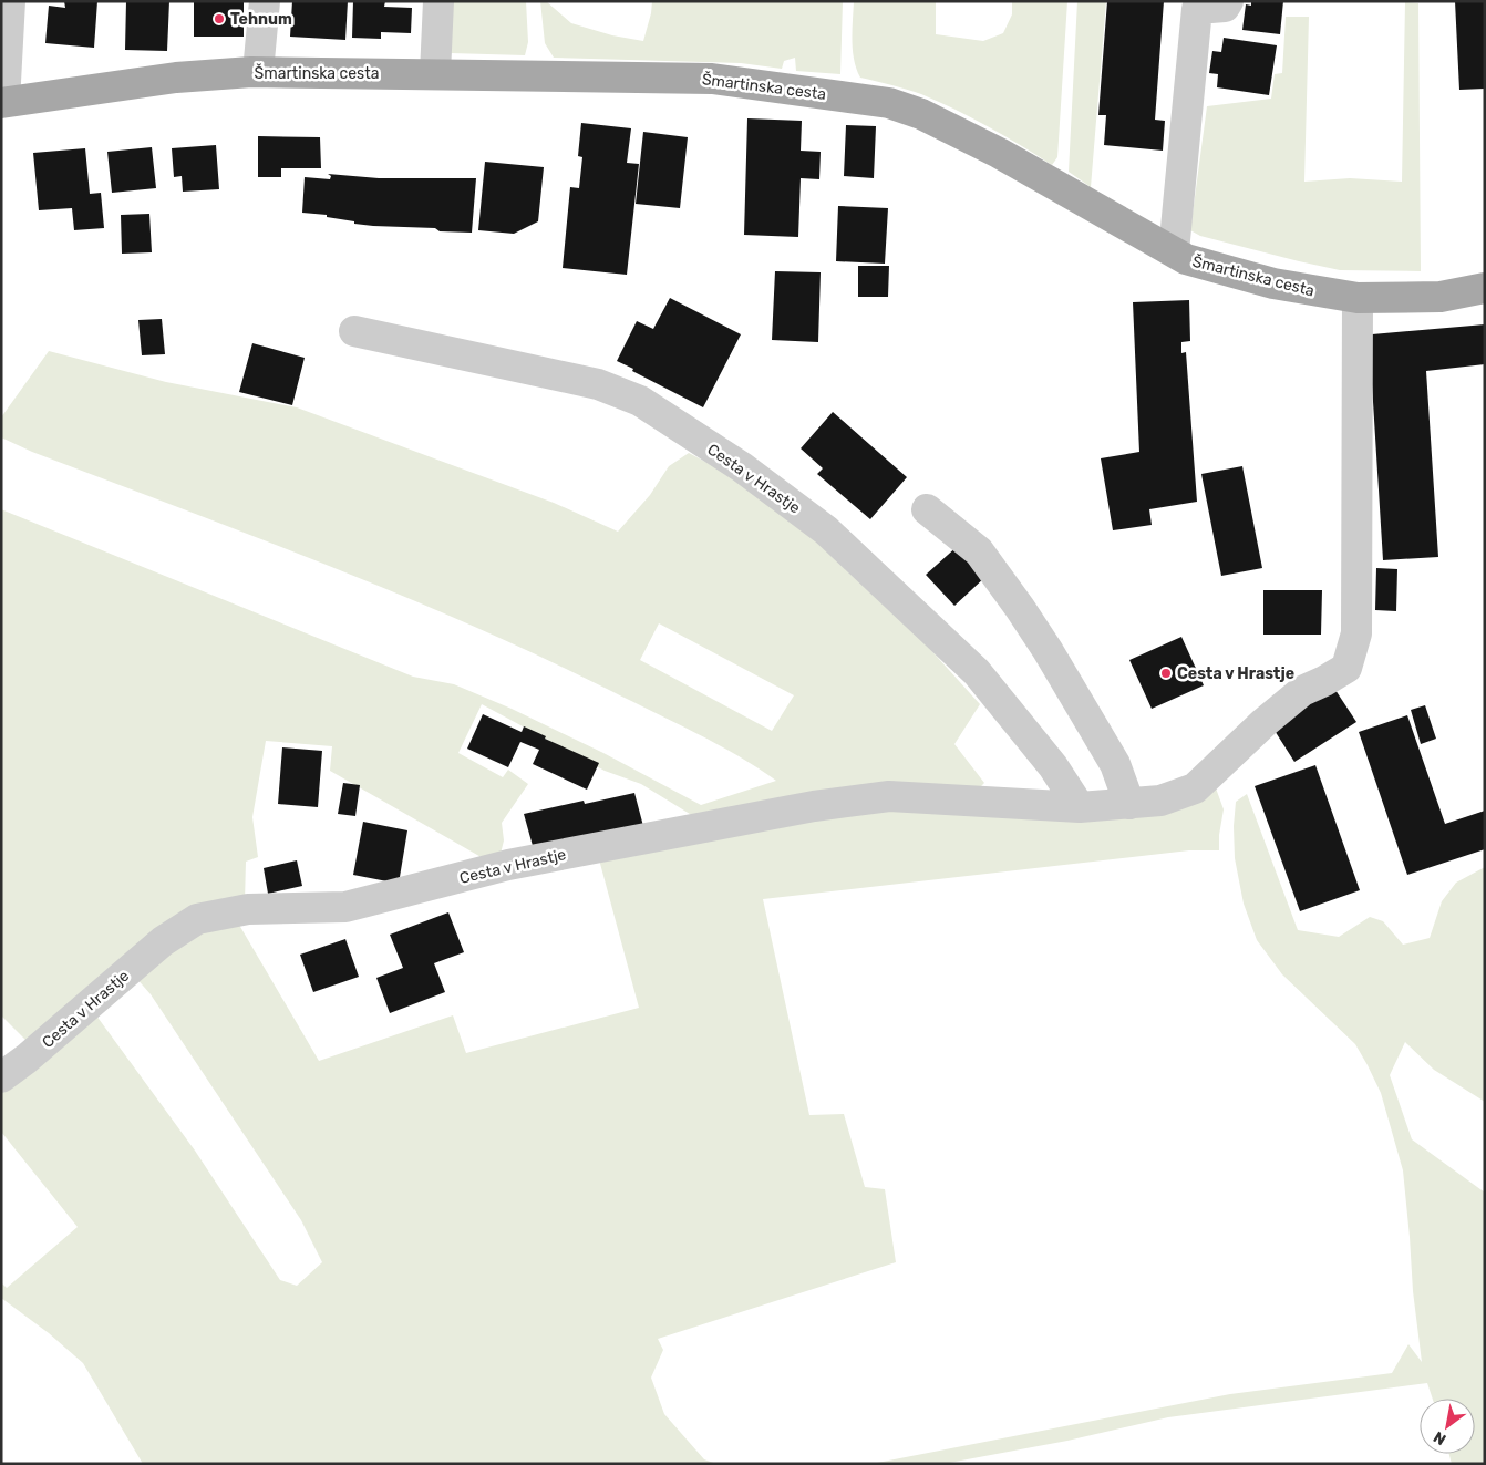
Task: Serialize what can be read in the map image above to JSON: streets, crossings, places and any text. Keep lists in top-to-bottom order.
{
  "streets": {
    "main road": ["Šmartinska cesta"],
    "street": ["Cesta v Hrastje"]
  },
  "crossings": [
    ["Šmartinska cesta", "Cesta v Hrastje"]
  ],
  "places": ["Tehnum", "Cesta v Hrastje"],
  "north": "bottom left"
}
